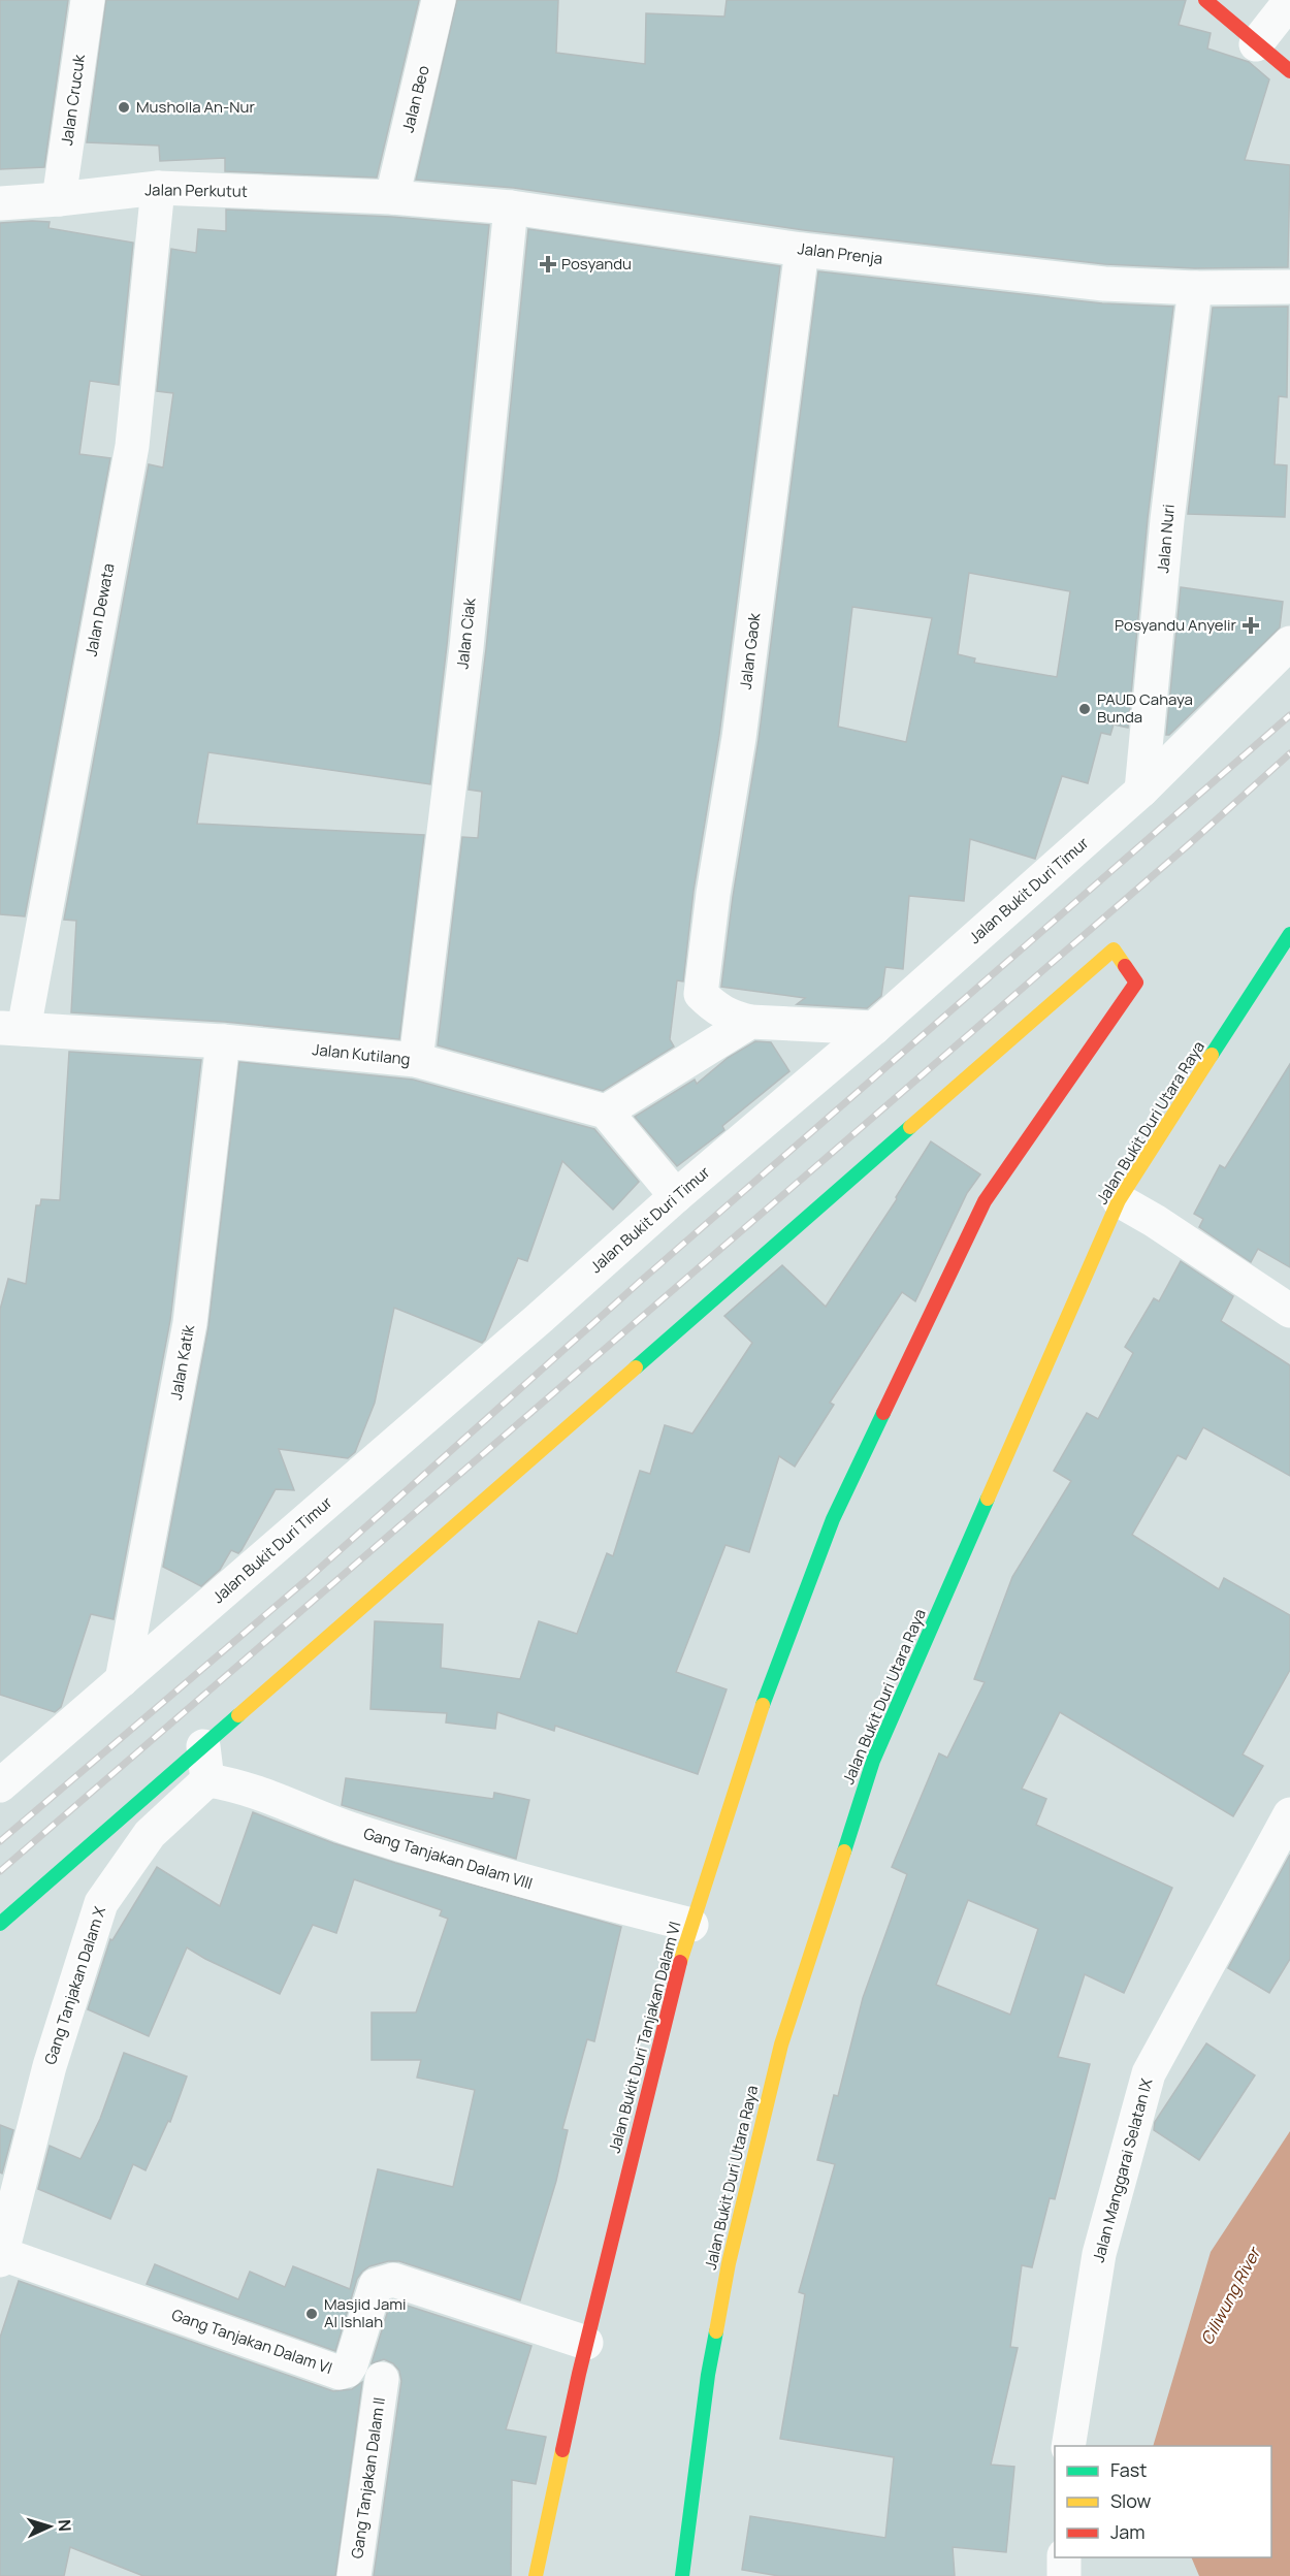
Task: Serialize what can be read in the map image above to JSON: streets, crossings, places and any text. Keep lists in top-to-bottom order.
{
  "streets": {
    "street": [
      "Jalan Beo",
      "Jalan Crucuk",
      "Jalan Perkutut",
      "Jalan Prenja",
      "Jalan Nuri",
      "Jalan Dewata",
      "Jalan Ciak",
      "Jalan Gaok",
      "Jalan Bukit Duri Timur",
      "Jalan Kutilang",
      "Jalan Bukit Duri Utara Raya",
      "Jalan Katik",
      "Gang Tanjakan Dalam VIII",
      "Gang Tanjakan Dalam X",
      "Jalan Bukit Duri Tanjakan Dalam VI",
      "Jalan Manggarai Selatan IX",
      "Gang Tanjakan Dalam VI",
      "Gang Tanjakan Dalam II"
    ]
  },
  "crossings": [
    ["Jalan Beo", "Jalan Perkutut"],
    ["Jalan Beo", "Jalan Prenja"],
    ["Jalan Crucuk", "Jalan Perkutut"],
    ["Jalan Perkutut", "Jalan Prenja"],
    ["Jalan Perkutut", "Jalan Dewata"],
    ["Jalan Prenja", "Jalan Nuri"],
    ["Jalan Prenja", "Jalan Ciak"],
    ["Jalan Prenja", "Jalan Gaok"],
    ["Jalan Nuri", "Jalan Bukit Duri Timur"],
    ["Jalan Dewata", "Jalan Kutilang"],
    ["Jalan Ciak", "Jalan Kutilang"],
    ["Jalan Gaok", "Jalan Bukit Duri Timur"],
    ["Jalan Bukit Duri Timur", "Jalan Katik"],
    ["Jalan Kutilang", "Jalan Katik"],
    ["Gang Tanjakan Dalam VIII", "Gang Tanjakan Dalam X"],
    ["Gang Tanjakan Dalam VIII", "Jalan Bukit Duri Tanjakan Dalam VI"],
    ["Gang Tanjakan Dalam X", "Gang Tanjakan Dalam VI"],
    ["Jalan Bukit Duri Tanjakan Dalam VI", "Gang Tanjakan Dalam VI"]
  ],
  "water": ["Ciliwung River"],
  "places": {
    "other": ["Musholla An-Nur", "PAUD Cahaya Bunda", "Masjid Jami Al Ishlah"],
    "health": ["Posyandu", "Posyandu Anyelir"]
  },
  "legend": ["Fast", "Slow", "Jam"],
  "north": "right"
}
